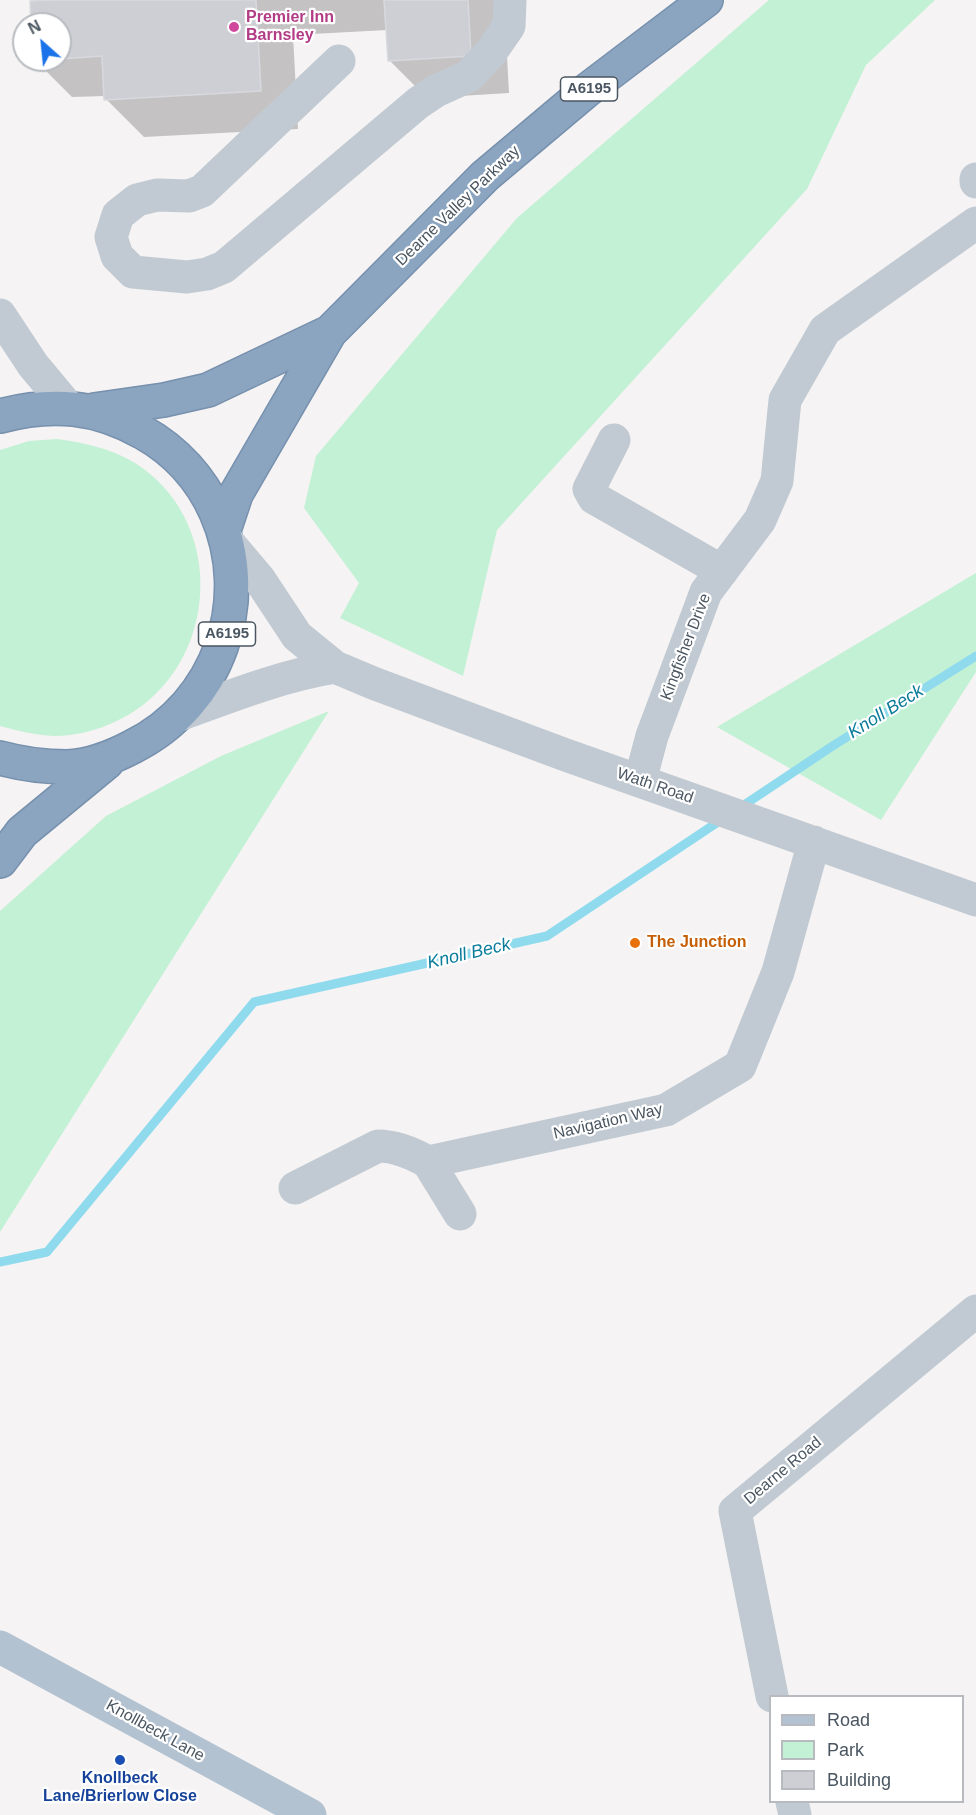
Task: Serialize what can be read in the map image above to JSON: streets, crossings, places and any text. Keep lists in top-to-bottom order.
{
  "streets": {
    "highway": ["A6195", "Dearne Valley Parkway"],
    "main road": ["Knollbeck Lane"],
    "street": [
      "Kingfisher Drive",
      "Wath Road",
      "Navigation Way",
      "Dearne Road"
    ]
  },
  "crossings": [
    ["A6195", "Dearne Valley Parkway"],
    ["A6195", "Wath Road"],
    ["Dearne Valley Parkway", "Wath Road"],
    ["Kingfisher Drive", "Wath Road"],
    ["Wath Road", "Navigation Way"]
  ],
  "water": ["Knoll Beck"],
  "places": ["Premier Inn Barnsley", "The Junction", "Knollbeck Lane/Brierlow Close"],
  "legend": ["Road", "Park", "Building"],
  "north": "top left"
}
